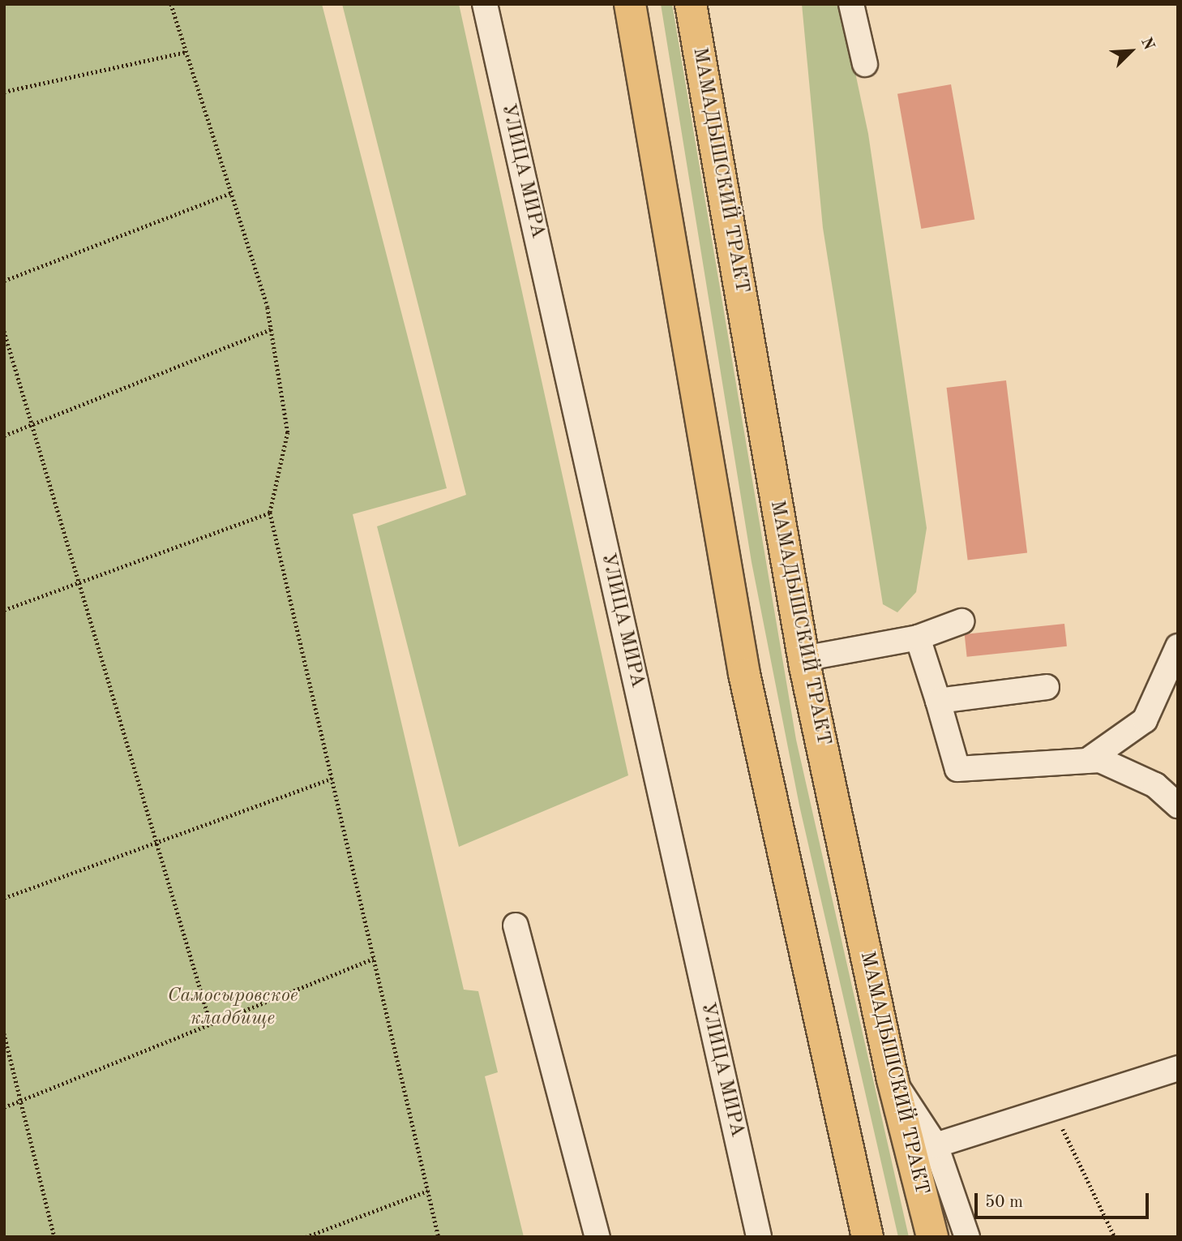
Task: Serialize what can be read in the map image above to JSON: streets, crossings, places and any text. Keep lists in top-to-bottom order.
{
  "streets": {
    "main road": ["МАМАДЫШСКИЙ ТРАКТ"],
    "street": ["УЛИЦА МИРА"]
  },
  "parks": ["Самосыровское кладбище"],
  "scale_bar": "50 m",
  "north": "top right"
}
